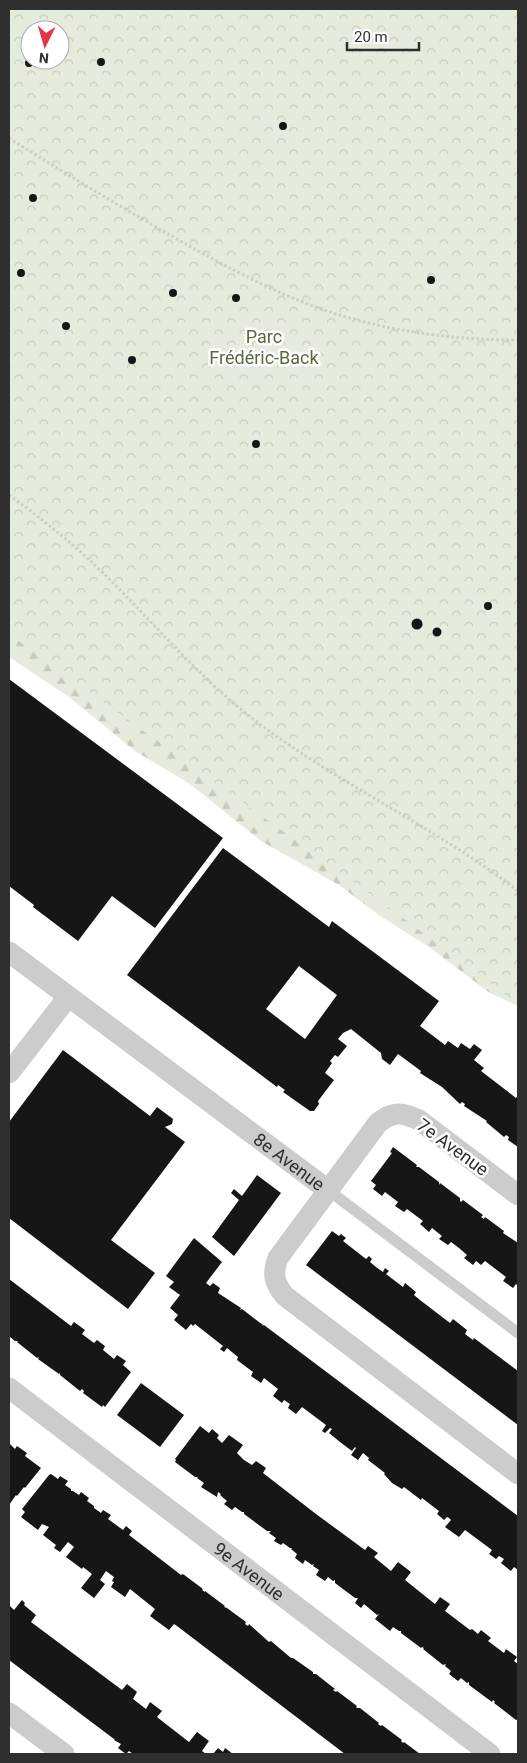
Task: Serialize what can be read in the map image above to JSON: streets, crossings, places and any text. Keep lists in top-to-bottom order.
{
  "streets": {
    "street": ["7e Avenue", "8e Avenue", "9e Avenue"]
  },
  "crossings": [
    ["7e Avenue", "8e Avenue"]
  ],
  "parks": ["Parc Frédéric-Back"],
  "scale_bar": "20 m",
  "north": "bottom"
}
